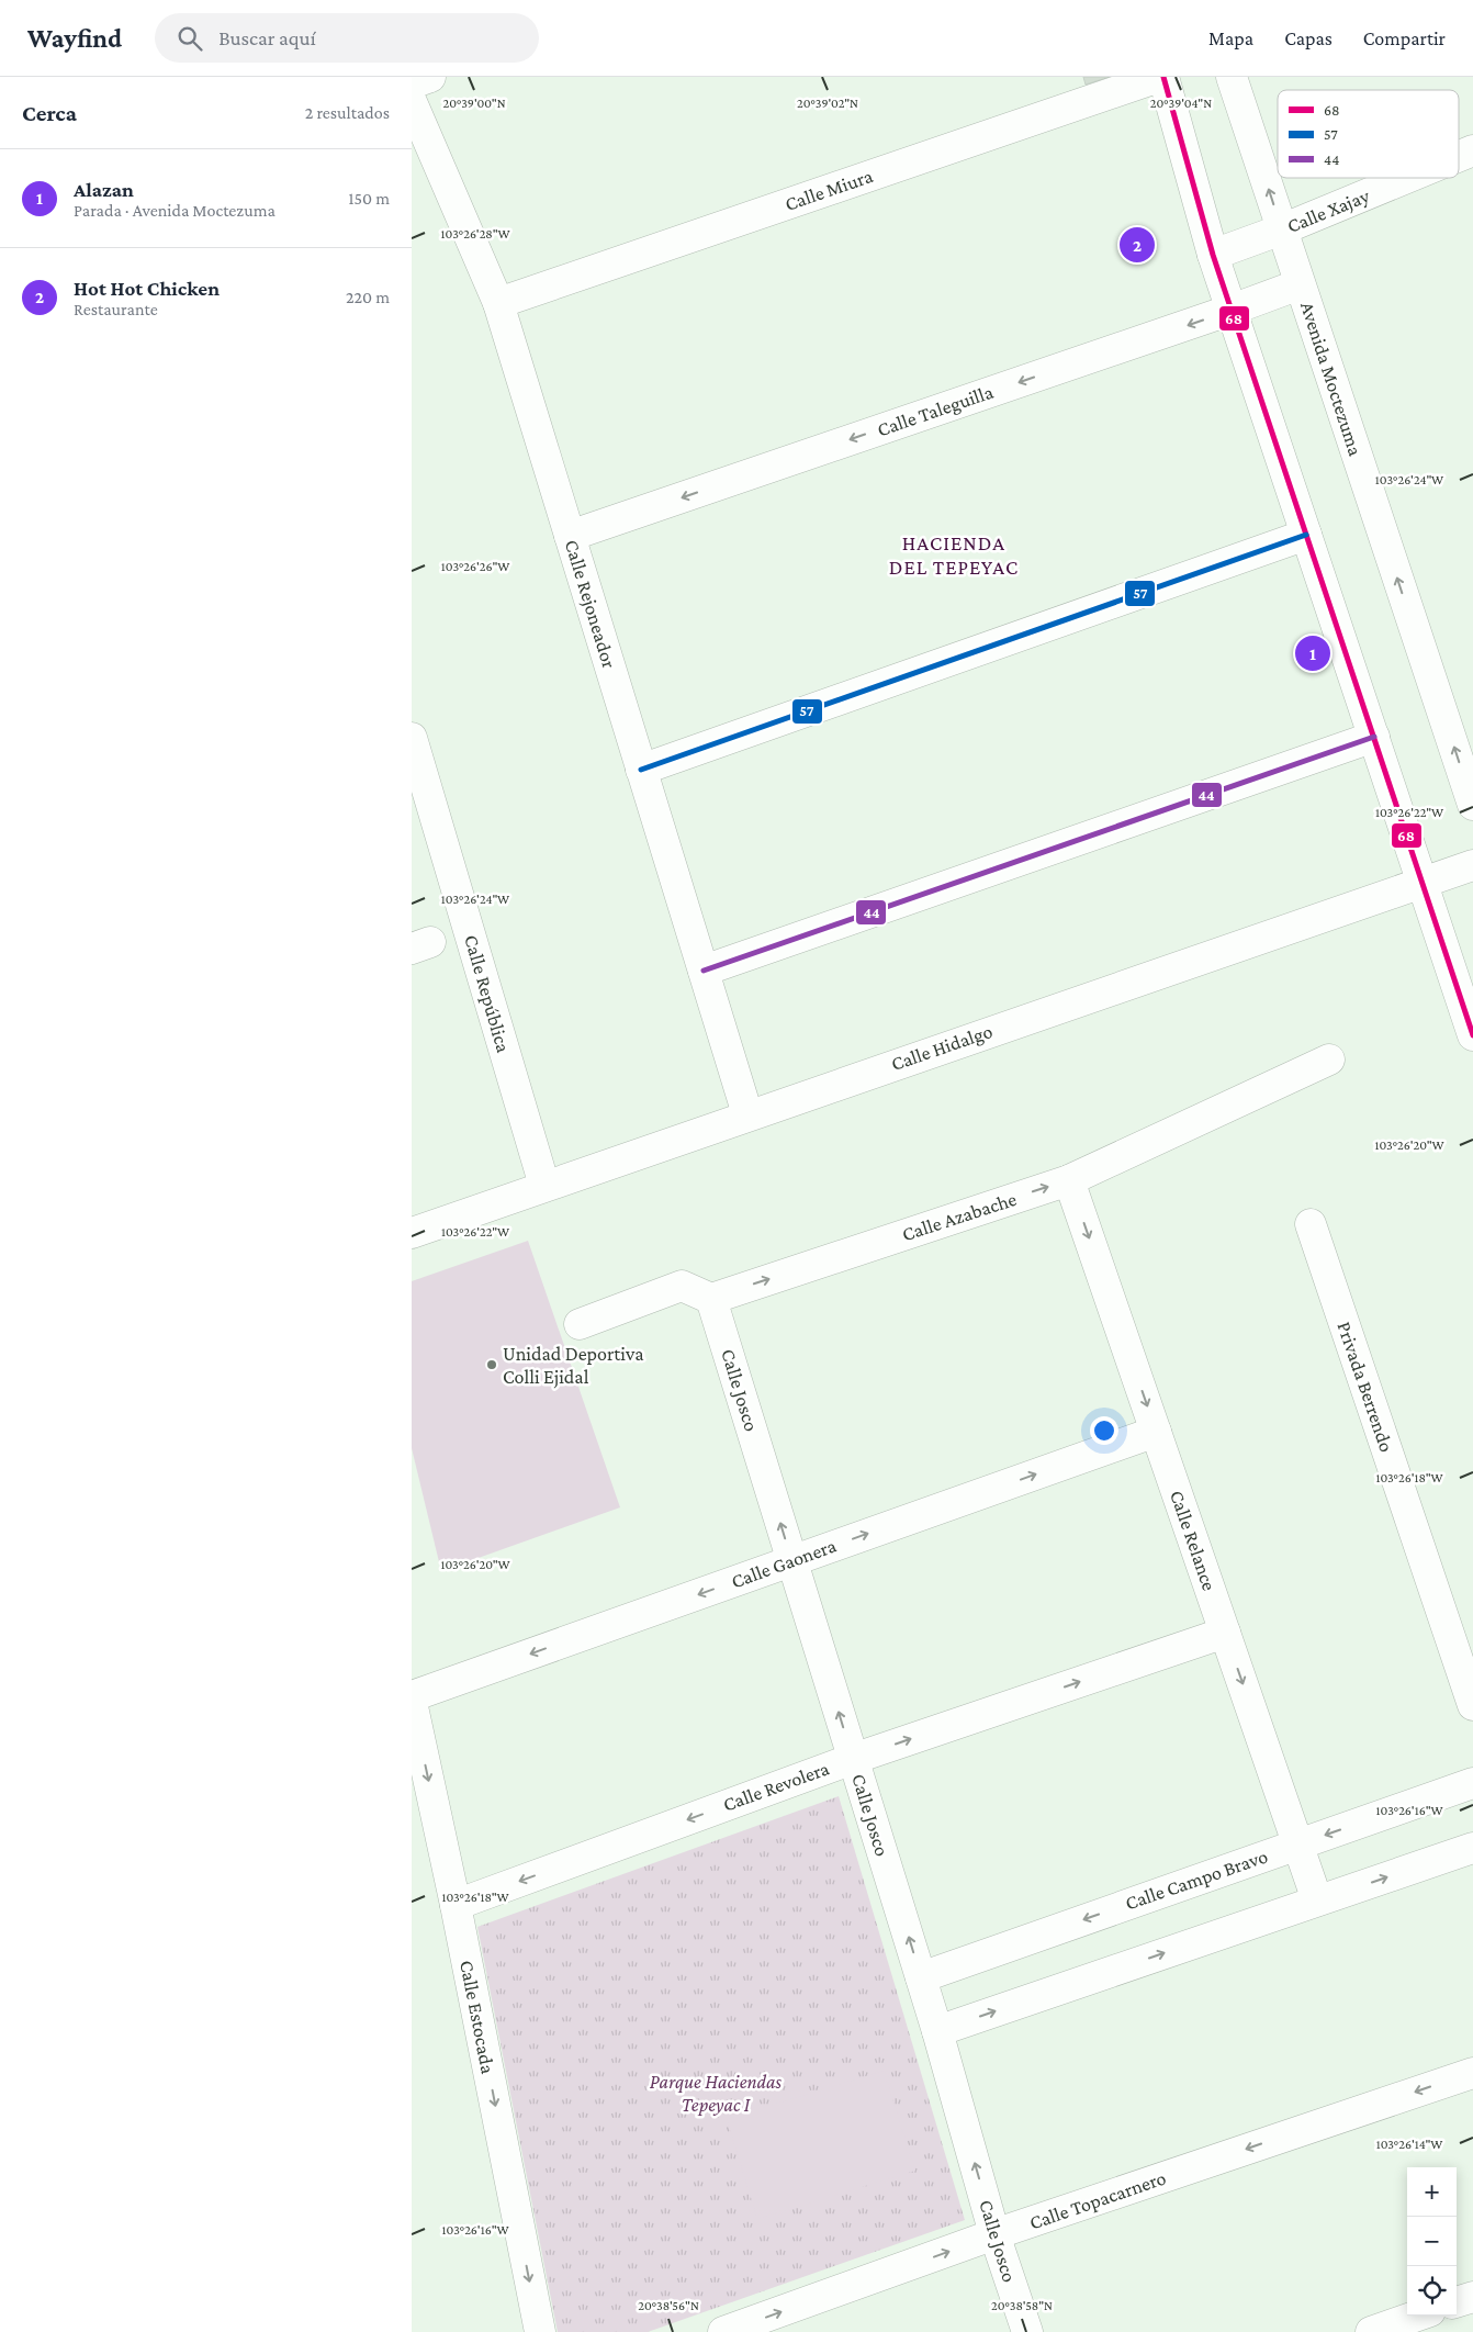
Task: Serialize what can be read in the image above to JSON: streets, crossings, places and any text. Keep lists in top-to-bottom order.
{
  "streets": {
    "street": [
      "Calle Miura",
      "Calle Xajay",
      "Avenida Moctezuma",
      "Calle Taleguilla",
      "Calle Rejoneador",
      "Calle República",
      "Calle Hidalgo",
      "Calle Azabache",
      "Privada Berrendo",
      "Calle Josco",
      "Calle Relance",
      "Calle Gaonera",
      "Calle Revolera",
      "Calle Campo Bravo",
      "Calle Estocada",
      "Calle Topacarnero"
    ]
  },
  "crossings": [
    ["Calle Miura", "Calle Rejoneador"],
    ["Calle Xajay", "Avenida Moctezuma"],
    ["Avenida Moctezuma", "Calle Taleguilla"],
    ["Calle Taleguilla", "Calle Rejoneador"],
    ["Calle Rejoneador", "Calle Hidalgo"],
    ["Calle República", "Calle Hidalgo"],
    ["Calle Azabache", "Calle Josco"],
    ["Calle Azabache", "Calle Relance"],
    ["Calle Josco", "Calle Gaonera"],
    ["Calle Josco", "Calle Revolera"],
    ["Calle Josco", "Calle Campo Bravo"],
    ["Calle Josco", "Calle Topacarnero"],
    ["Calle Relance", "Calle Gaonera"],
    ["Calle Relance", "Calle Revolera"],
    ["Calle Relance", "Calle Campo Bravo"],
    ["Calle Revolera", "Calle Estocada"]
  ],
  "one_way": [
    "Calle Azabache",
    "Calle Josco",
    "Calle Relance",
    "Calle Estocada"
  ],
  "districts": ["HACIENDA DEL TEPEYAC"],
  "parks": ["Parque Haciendas Tepeyac I"],
  "places": ["Unidad Deportiva Colli Ejidal"],
  "lines": ["transit line 68", "transit line 57", "transit line 44"],
  "legend": ["68", "57", "44"],
  "page": {
    "header": "Wayfind",
    "search": "Buscar aquí",
    "nav": ["Mapa", "Capas", "Compartir"],
    "heading": ["Cerca", "2 resultados"],
    "list": [
      {
        "mark": "1",
        "name": "Alazan",
        "note": "Parada · Avenida Moctezuma",
        "value": "150 m"
      },
      {
        "mark": "2",
        "name": "Hot Hot Chicken",
        "note": "Restaurante",
        "value": "220 m"
      }
    ],
    "pins": ["2", "1"],
    "map_buttons": ["+", "−"]
  },
  "coordinates": [
    "20°39'00\"N",
    "20°39'02\"N",
    "20°39'04\"N",
    "103°26'28\"W",
    "103°26'24\"W",
    "103°26'26\"W",
    "103°26'22\"W",
    "103°26'20\"W",
    "103°26'18\"W",
    "103°26'16\"W",
    "103°26'14\"W",
    "20°38'56\"N",
    "20°38'58\"N"
  ]
}
